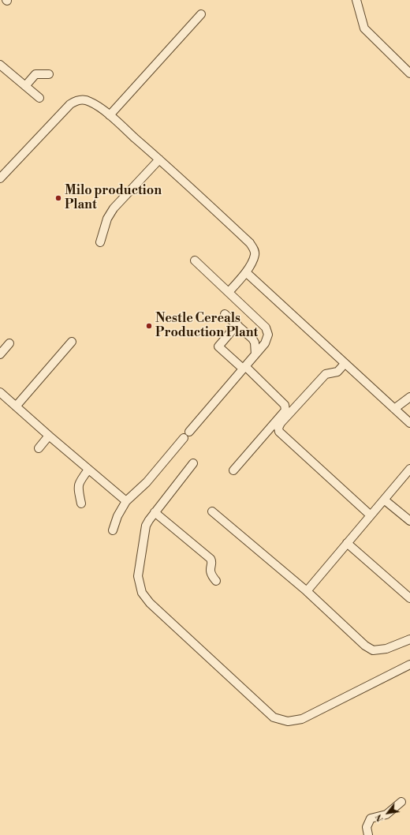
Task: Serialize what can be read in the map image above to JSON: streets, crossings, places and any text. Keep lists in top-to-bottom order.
{
  "places": ["Milo production Plant", "Nestle Cereals Production Plant"],
  "north": "bottom left"
}
